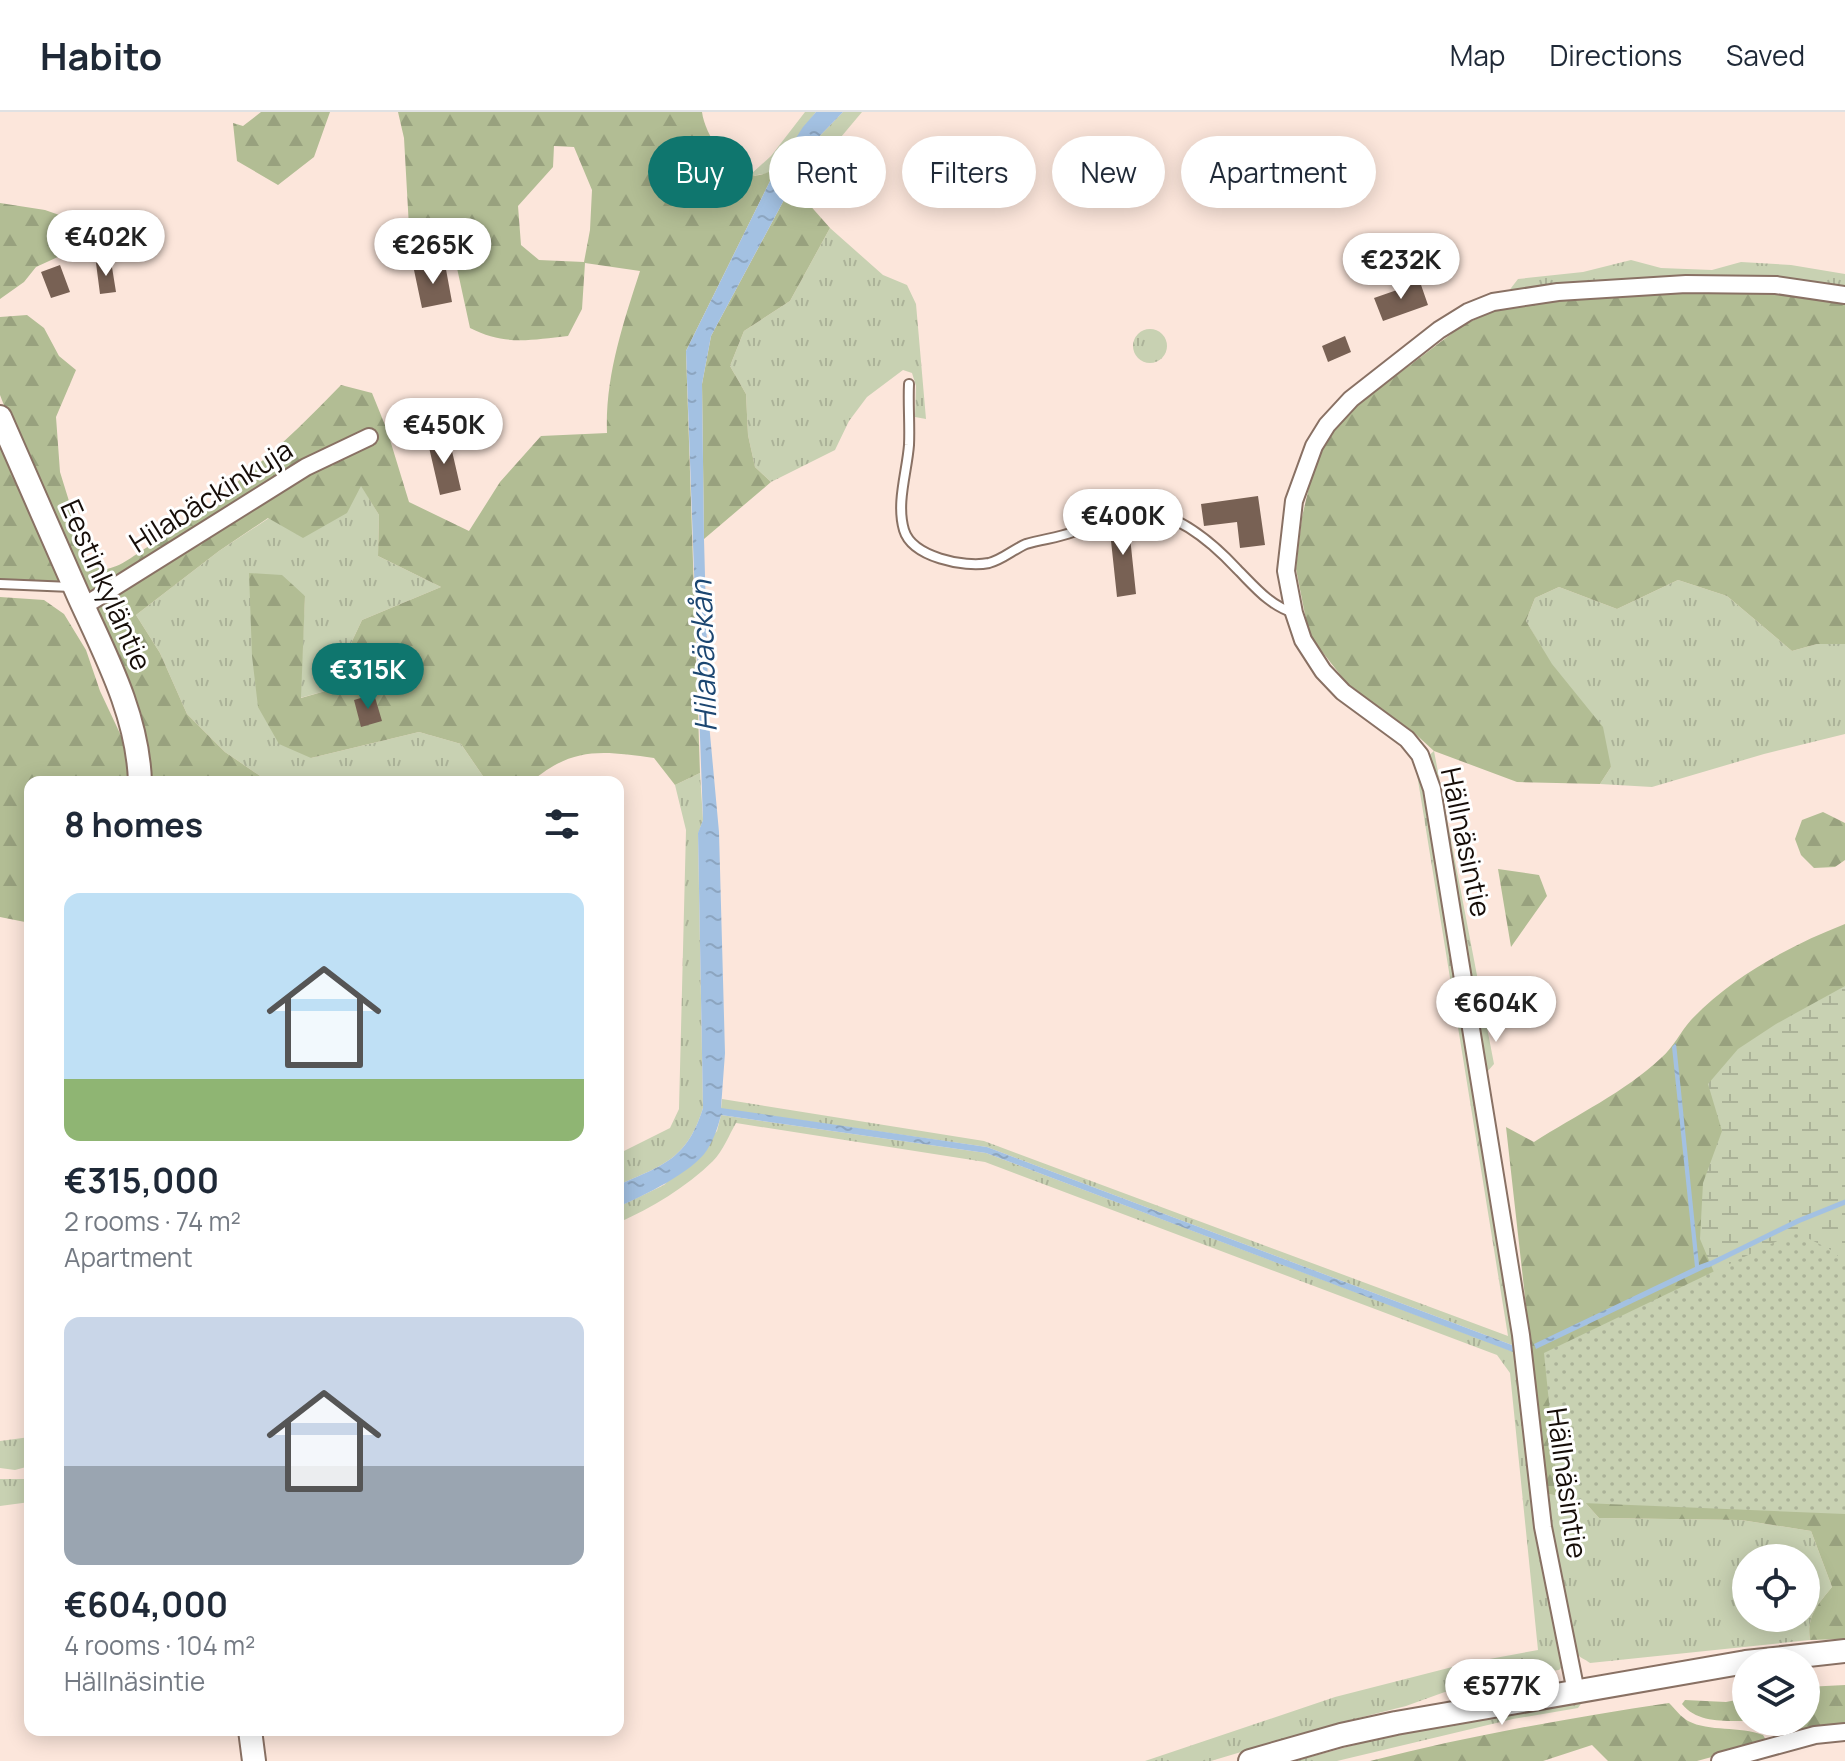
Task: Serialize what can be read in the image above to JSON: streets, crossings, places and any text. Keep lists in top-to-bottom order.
{
  "streets": {
    "main road": ["Eestinkyläntie"],
    "street": ["Hilabäckinkuja", "Hällnäsintie"]
  },
  "crossings": [
    ["Hilabäckinkuja", "Eestinkyläntie"]
  ],
  "water": ["Hilabäckån"],
  "page": {
    "header": "Habito",
    "nav": ["Map", "Directions", "Saved"],
    "chip": [
      "Buy",
      "Rent",
      "Filters",
      "New",
      "Apartment"
    ],
    "price": [
      "€402K",
      "€265K",
      "€232K",
      "€450K",
      "€400K",
      "€315K",
      "€604K",
      "€577K"
    ],
    "heading": "8 homes",
    "list": [
      {
        "name": "€315,000",
        "note": "2 rooms · 74 m² · Apartment"
      },
      {
        "name": "€604,000",
        "note": "4 rooms · 104 m² · Hällnäsintie"
      }
    ]
  }
}
